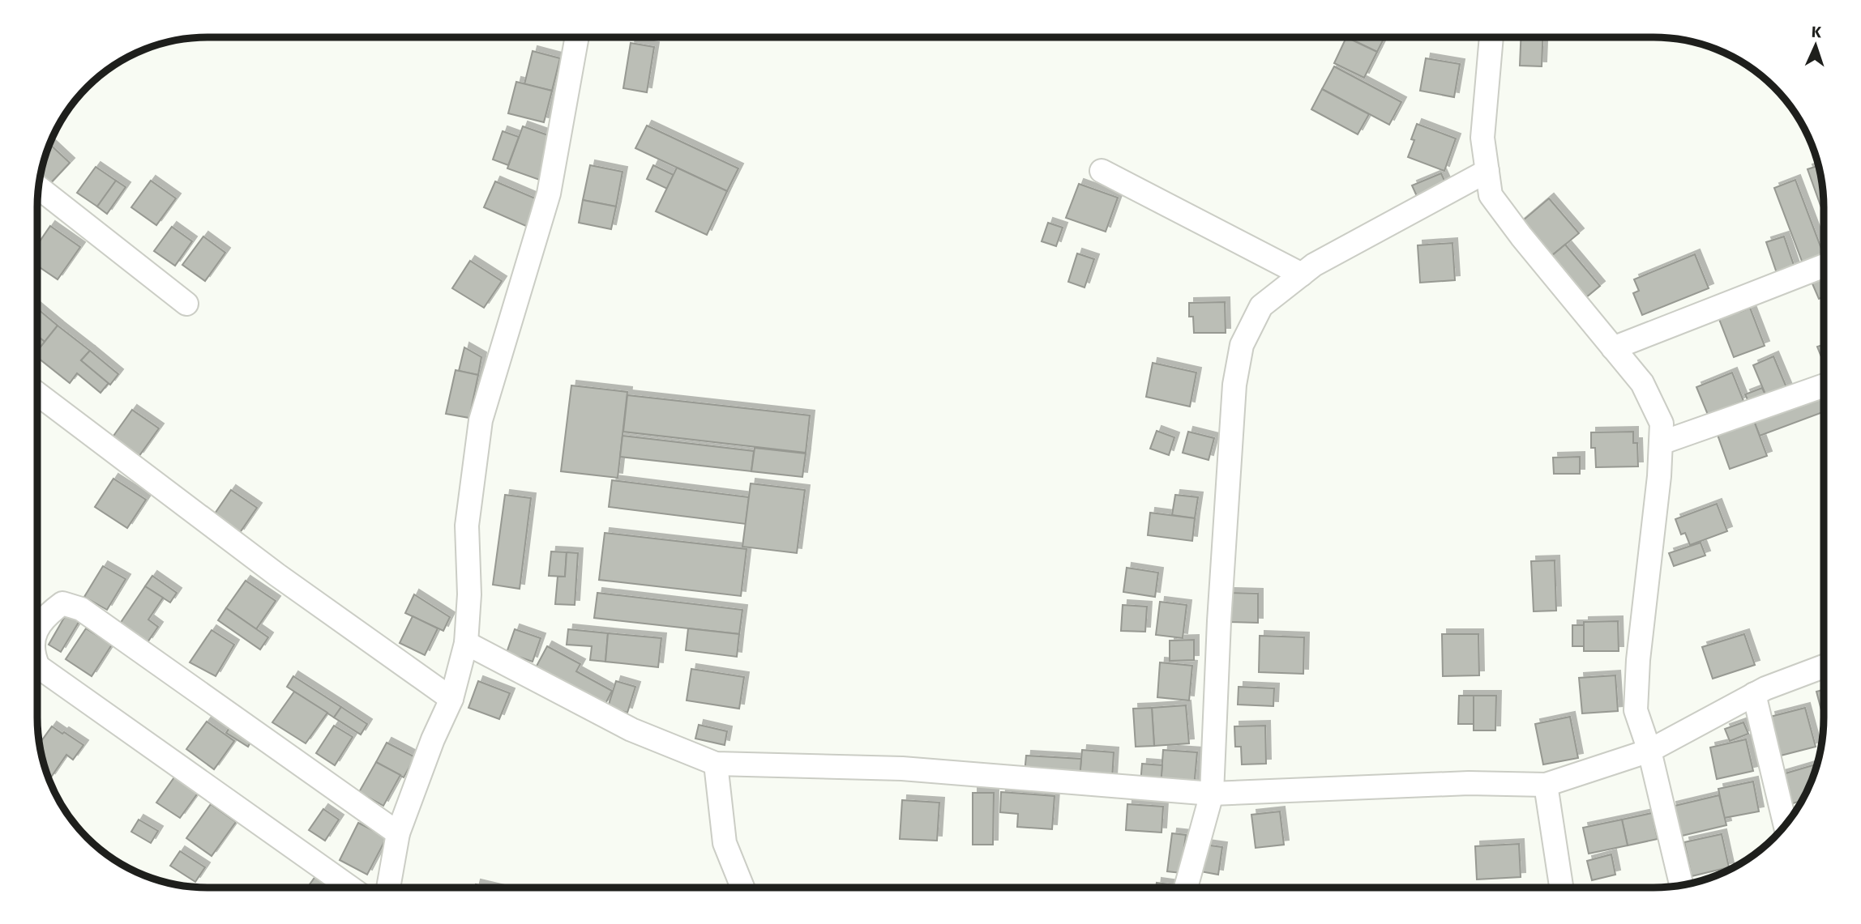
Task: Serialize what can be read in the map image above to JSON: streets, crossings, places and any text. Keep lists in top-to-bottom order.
{
  "north": "top"
}
